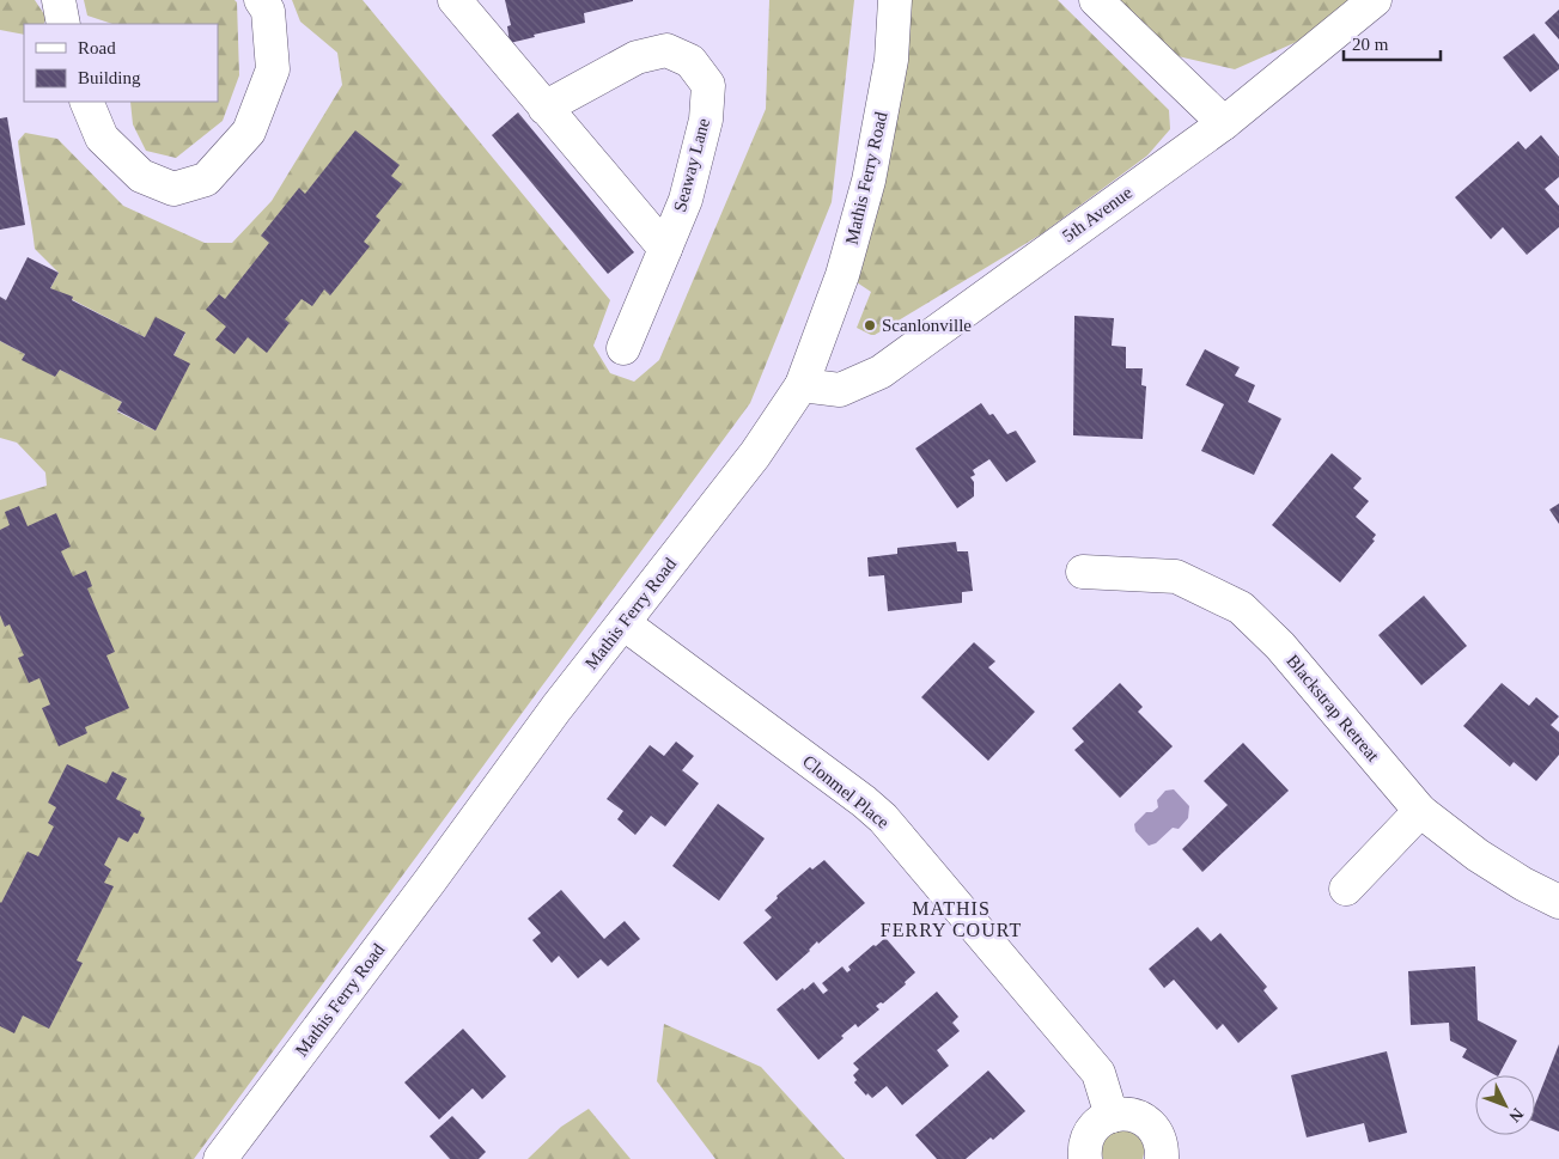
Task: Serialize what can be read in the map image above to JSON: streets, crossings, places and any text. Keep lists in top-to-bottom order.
{
  "streets": {
    "street": [
      "Seaway Lane",
      "Mathis Ferry Road",
      "5th Avenue",
      "Blackstrap Retreat",
      "Clonmel Place"
    ]
  },
  "crossings": [
    ["Mathis Ferry Road", "5th Avenue"],
    ["Mathis Ferry Road", "Clonmel Place"]
  ],
  "districts": ["MATHIS FERRY COURT"],
  "places": ["Scanlonville"],
  "legend": ["Road", "Building"],
  "scale_bar": "20 m",
  "north": "bottom right"
}
